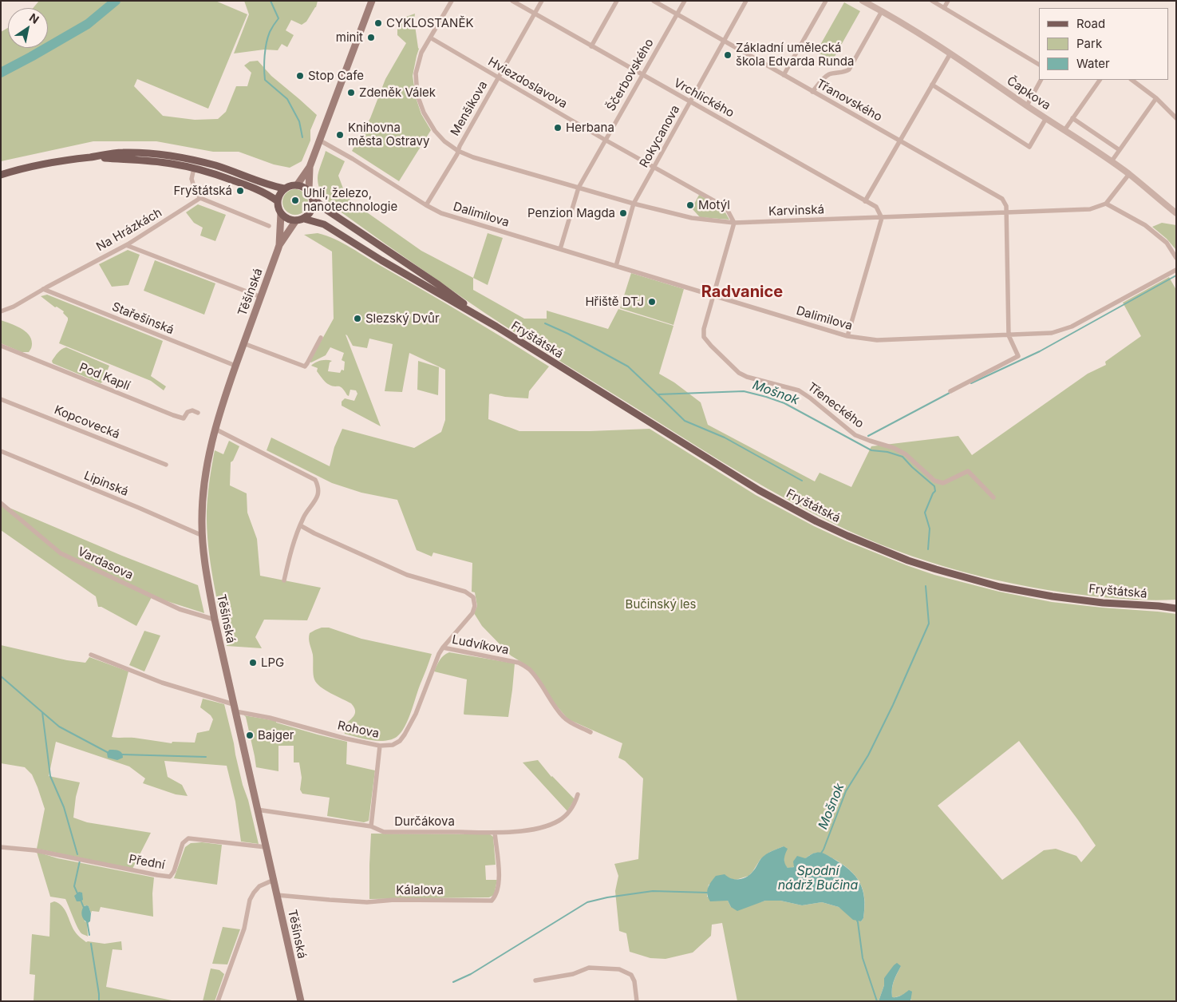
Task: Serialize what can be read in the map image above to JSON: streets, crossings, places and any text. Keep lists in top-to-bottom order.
{
  "streets": {
    "main road": ["Těšínská", "Fryštátská"],
    "street": [
      "Ščerbovského",
      "Hviezdoslavova",
      "Čapkova",
      "Vrchlického",
      "Třanovského",
      "Menšíkova",
      "Rokycanova",
      "Karvinská",
      "Dalimilova",
      "Na Hrázkách",
      "Stařešinská",
      "Pod Kaplí",
      "Třeneckého",
      "Kopcovecká",
      "Lipinská",
      "Vardasova",
      "Ludvíkova",
      "Rohova",
      "Durčákova",
      "Přední",
      "Kálalova"
    ]
  },
  "crossings": [
    ["Ščerbovského", "Hviezdoslavova"],
    ["Ščerbovského", "Vrchlického"],
    ["Ščerbovského", "Třanovského"],
    ["Ščerbovského", "Karvinská"],
    ["Ščerbovského", "Dalimilova"],
    ["Hviezdoslavova", "Menšíkova"],
    ["Hviezdoslavova", "Rokycanova"],
    ["Hviezdoslavova", "Karvinská"],
    ["Hviezdoslavova", "Třeneckého"],
    ["Vrchlického", "Menšíkova"],
    ["Vrchlického", "Rokycanova"],
    ["Vrchlického", "Karvinská"],
    ["Třanovského", "Rokycanova"],
    ["Třanovského", "Karvinská"],
    ["Menšíkova", "Karvinská"],
    ["Menšíkova", "Dalimilova"],
    ["Rokycanova", "Karvinská"],
    ["Rokycanova", "Dalimilova"],
    ["Karvinská", "Třeneckého"],
    ["Dalimilova", "Třeneckého"],
    ["Na Hrázkách", "Stařešinská"],
    ["Těšínská", "Stařešinská"],
    ["Těšínská", "Fryštátská"],
    ["Těšínská", "Lipinská"],
    ["Těšínská", "Vardasova"],
    ["Těšínská", "Rohova"],
    ["Těšínská", "Durčákova"],
    ["Těšínská", "Přední"],
    ["Těšínská", "Kálalova"],
    ["Ludvíkova", "Rohova"],
    ["Durčákova", "Kálalova"]
  ],
  "districts": ["Radvanice"],
  "water": ["Mošnok", "Spodní nádrž Bučina"],
  "parks": ["Bučinský les"],
  "places": [
    "CYKLOSTANĚK",
    "minit",
    "Základní umělecká škola Edvarda Runda",
    "Stop Cafe",
    "Zdeněk Válek",
    "Herbana",
    "Knihovna města Ostravy",
    "Fryštátská",
    "Uhlí, železo, nanotechnologie",
    "Motýl",
    "Penzion Magda",
    "Hřiště DTJ",
    "Slezský Dvůr",
    "LPG",
    "Bajger"
  ],
  "legend": ["Road", "Park", "Water"],
  "north": "top right"
}
